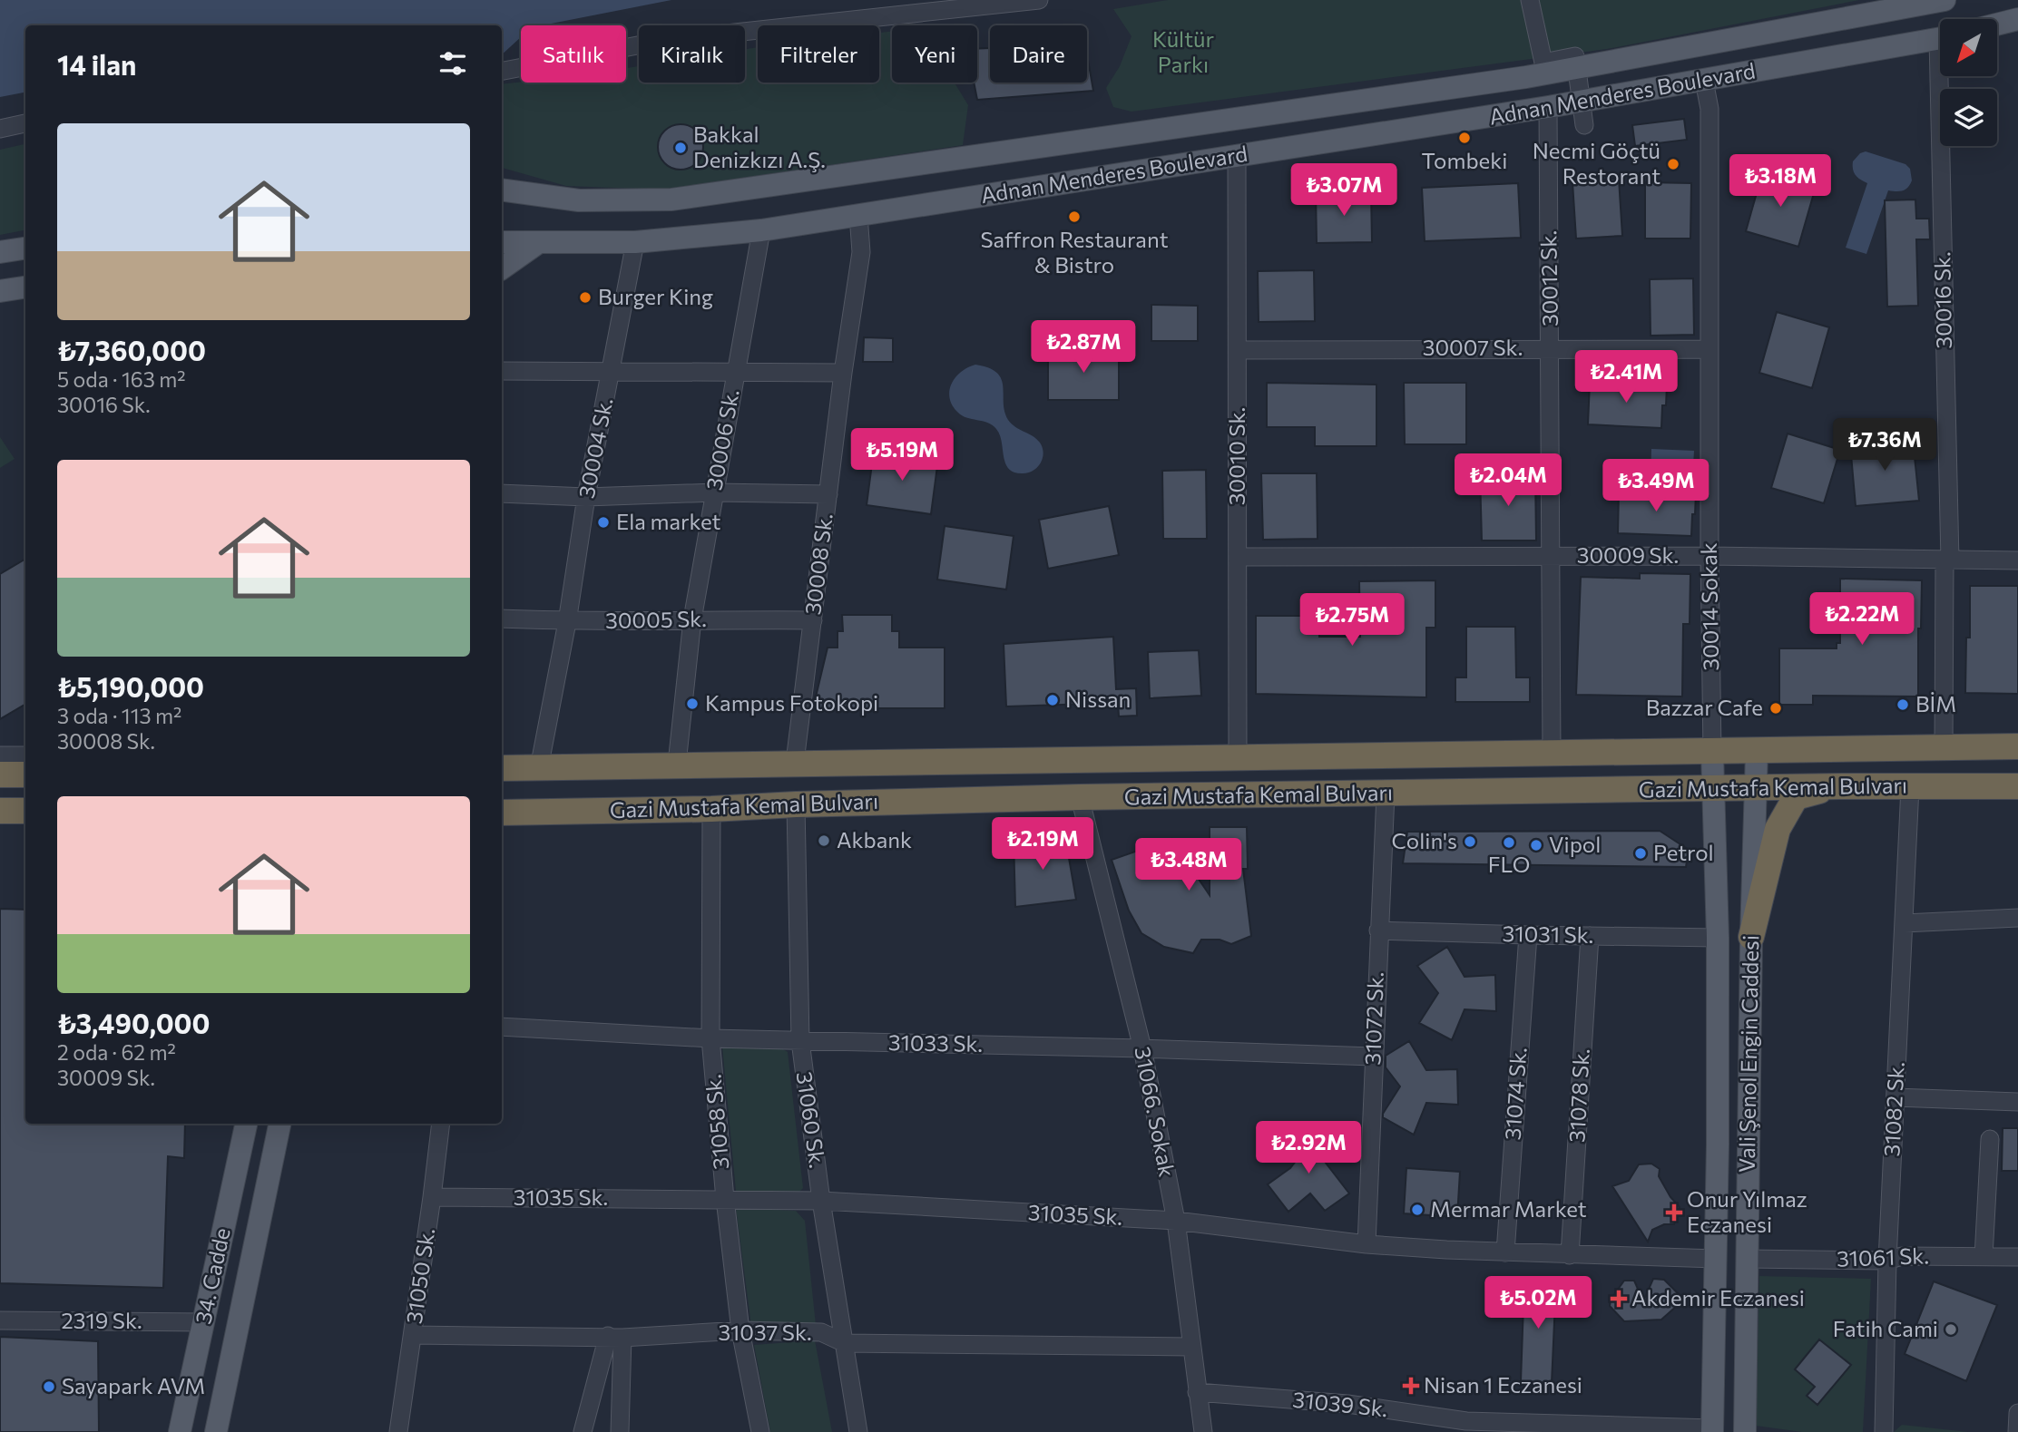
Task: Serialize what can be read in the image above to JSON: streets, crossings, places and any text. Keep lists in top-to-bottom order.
{
  "streets": {
    "highway": ["Gazi Mustafa Kemal Bulvarı"],
    "main road": ["Adnan Menderes Boulevard", "Vali Şenol Engin Caddesi", "34. Cadde"],
    "street": [
      "30012 Sk.",
      "30016 Sk.",
      "30007 Sk.",
      "30006 Sk.",
      "30004 Sk.",
      "30010 Sk.",
      "30009 Sk.",
      "30008 Sk.",
      "30014 Sokak",
      "30005 Sk.",
      "31031 Sk.",
      "31072 Sk.",
      "31033 Sk.",
      "31074 Sk.",
      "31078 Sk.",
      "31082 Sk.",
      "31066. Sokak",
      "31060 Sk.",
      "31058 Sk.",
      "31035 Sk.",
      "31061 Sk.",
      "31050 Sk.",
      "2319 Sk.",
      "31037 Sk.",
      "31039 Sk."
    ]
  },
  "crossings": [
    ["Adnan Menderes Boulevard", "30012 Sk."],
    ["Adnan Menderes Boulevard", "30006 Sk."],
    ["Adnan Menderes Boulevard", "30004 Sk."],
    ["Adnan Menderes Boulevard", "30010 Sk."],
    ["Adnan Menderes Boulevard", "30008 Sk."],
    ["Adnan Menderes Boulevard", "30014 Sokak"],
    ["30012 Sk.", "30007 Sk."],
    ["30012 Sk.", "30009 Sk."],
    ["30012 Sk.", "Gazi Mustafa Kemal Bulvarı"],
    ["30016 Sk.", "30009 Sk."],
    ["30016 Sk.", "Gazi Mustafa Kemal Bulvarı"],
    ["30007 Sk.", "30010 Sk."],
    ["30007 Sk.", "30014 Sokak"],
    ["30006 Sk.", "30005 Sk."],
    ["30006 Sk.", "Gazi Mustafa Kemal Bulvarı"],
    ["30004 Sk.", "30005 Sk."],
    ["30004 Sk.", "Gazi Mustafa Kemal Bulvarı"],
    ["30010 Sk.", "30009 Sk."],
    ["30010 Sk.", "Gazi Mustafa Kemal Bulvarı"],
    ["30009 Sk.", "30014 Sokak"],
    ["30008 Sk.", "30005 Sk."],
    ["30008 Sk.", "Gazi Mustafa Kemal Bulvarı"],
    ["30014 Sokak", "Gazi Mustafa Kemal Bulvarı"],
    ["30014 Sokak", "Vali Şenol Engin Caddesi"],
    ["Gazi Mustafa Kemal Bulvarı", "31072 Sk."],
    ["Gazi Mustafa Kemal Bulvarı", "Vali Şenol Engin Caddesi"],
    ["Gazi Mustafa Kemal Bulvarı", "31082 Sk."],
    ["Gazi Mustafa Kemal Bulvarı", "31066. Sokak"],
    ["Gazi Mustafa Kemal Bulvarı", "31060 Sk."],
    ["Gazi Mustafa Kemal Bulvarı", "31058 Sk."],
    ["31031 Sk.", "31072 Sk."],
    ["31031 Sk.", "Vali Şenol Engin Caddesi"],
    ["31031 Sk.", "31074 Sk."],
    ["31031 Sk.", "31078 Sk."],
    ["31072 Sk.", "31033 Sk."],
    ["31072 Sk.", "31035 Sk."],
    ["31033 Sk.", "31066. Sokak"],
    ["31033 Sk.", "31060 Sk."],
    ["31033 Sk.", "31058 Sk."],
    ["Vali Şenol Engin Caddesi", "31035 Sk."],
    ["Vali Şenol Engin Caddesi", "31061 Sk."],
    ["Vali Şenol Engin Caddesi", "31039 Sk."],
    ["31074 Sk.", "31035 Sk."],
    ["31078 Sk.", "31035 Sk."],
    ["31082 Sk.", "31061 Sk."],
    ["31066. Sokak", "31035 Sk."],
    ["31066. Sokak", "31037 Sk."],
    ["31066. Sokak", "31039 Sk."],
    ["31060 Sk.", "31035 Sk."],
    ["31060 Sk.", "31037 Sk."],
    ["31058 Sk.", "31035 Sk."],
    ["31058 Sk.", "31037 Sk."],
    ["31035 Sk.", "31050 Sk."],
    ["34. Cadde", "2319 Sk."],
    ["31050 Sk.", "31037 Sk."]
  ],
  "parks": ["Kültür Parkı"],
  "places": {
    "other": [
      "Tombeki",
      "Bakkal Denizkızı A.Ş.",
      "Necmi Göçtü Restorant",
      "Saffron Restaurant & Bistro",
      "Burger King",
      "Ela market",
      "Nissan",
      "Kampus Fotokopi",
      "BİM",
      "Bazzar Cafe",
      "Akbank",
      "Colin's",
      "FLO",
      "Vipol",
      "Petrol",
      "Mermar Market",
      "Fatih Cami",
      "Sayapark AVM"
    ],
    "health": ["Onur Yılmaz Eczanesi", "Akdemir Eczanesi", "Nisan 1 Eczanesi"]
  },
  "north": "bottom left",
  "page": {
    "chip": [
      "Satılık",
      "Kiralık",
      "Filtreler",
      "Yeni",
      "Daire"
    ],
    "heading": "14 ilan",
    "list": [
      {
        "name": "₺7,360,000",
        "note": "5 oda · 163 m² · 30016 Sk."
      },
      {
        "name": "₺5,190,000",
        "note": "3 oda · 113 m² · 30008 Sk."
      },
      {
        "name": "₺3,490,000",
        "note": "2 oda · 62 m² · 30009 Sk."
      }
    ],
    "price": [
      "₺3.18M",
      "₺3.07M",
      "₺2.87M",
      "₺2.41M",
      "₺7.36M",
      "₺5.19M",
      "₺2.04M",
      "₺3.49M",
      "₺2.22M",
      "₺2.75M",
      "₺2.19M",
      "₺3.48M",
      "₺2.92M",
      "₺5.02M"
    ]
  }
}
